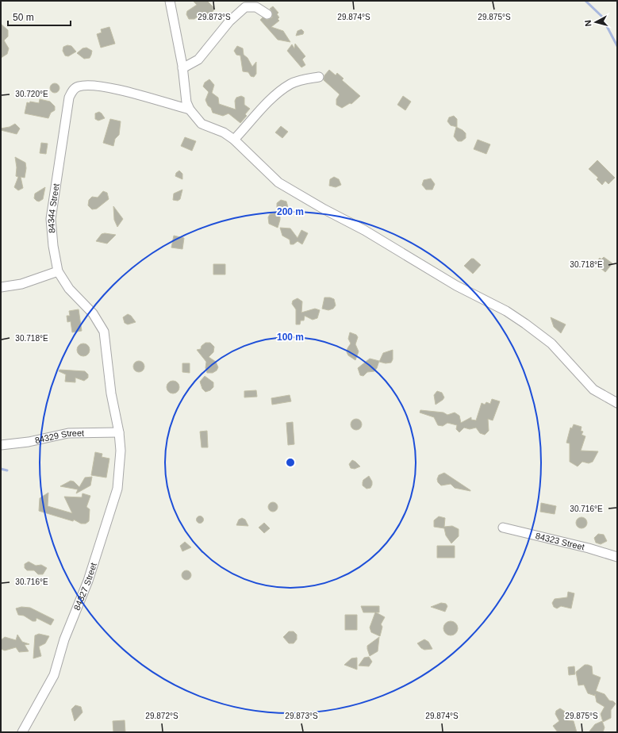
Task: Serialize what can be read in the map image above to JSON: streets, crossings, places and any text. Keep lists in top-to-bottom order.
{
  "streets": {
    "street": [
      "84344 Street",
      "84329 Street",
      "84323 Street",
      "84327 Street"
    ]
  },
  "crossings": [
    ["84344 Street", "84329 Street"],
    ["84344 Street", "84327 Street"],
    ["84329 Street", "84327 Street"]
  ],
  "scale_bar": "50 m",
  "north": "left",
  "coordinates": [
    "29.873°S",
    "29.874°S",
    "29.875°S",
    "30.720°E",
    "30.718°E",
    "30.716°E",
    "29.872°S"
  ],
  "rings": ["200 m", "100 m"]
}
